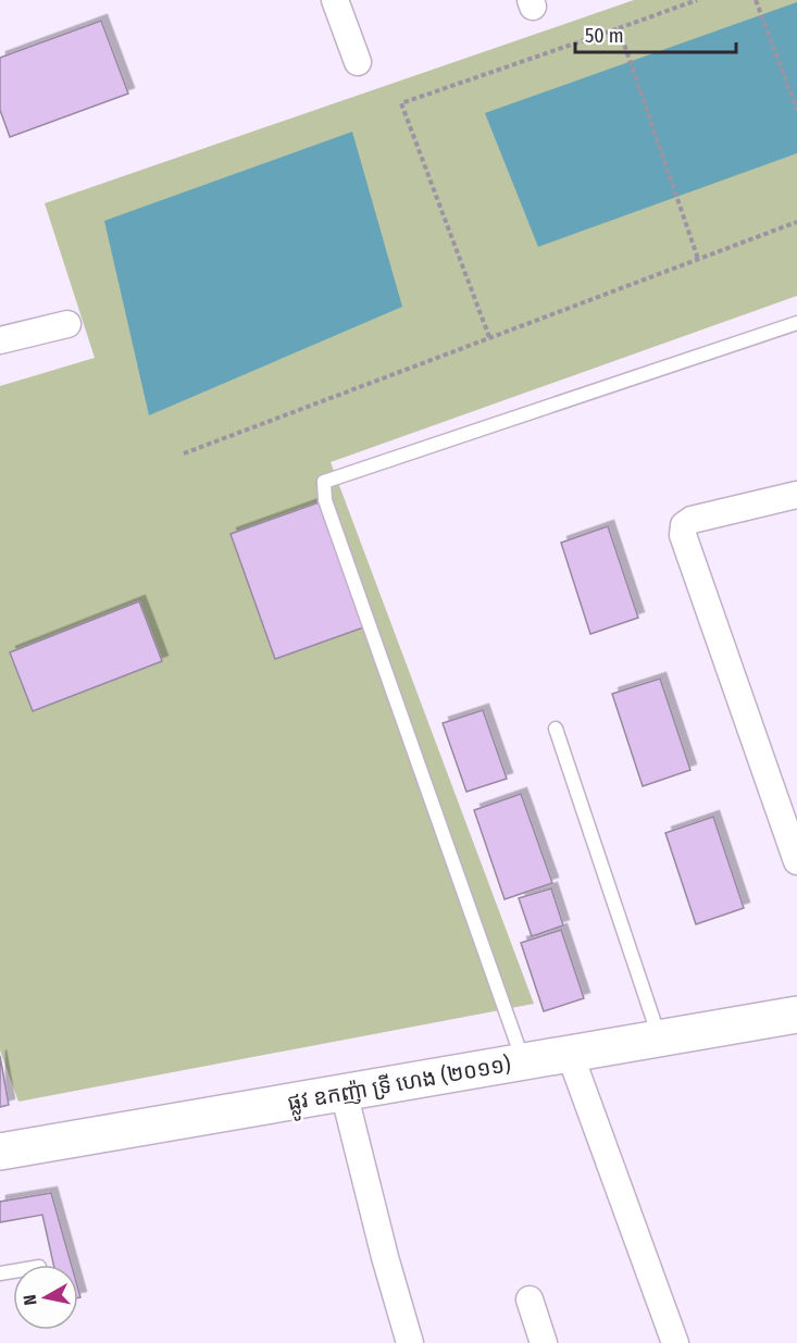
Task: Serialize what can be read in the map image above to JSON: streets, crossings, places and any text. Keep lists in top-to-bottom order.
{
  "streets": {
    "main road": ["ផ្លូវ ឧកញ៉ា ទ្រី ហេង (២០១១)"]
  },
  "scale_bar": "50 m",
  "north": "left"
}
